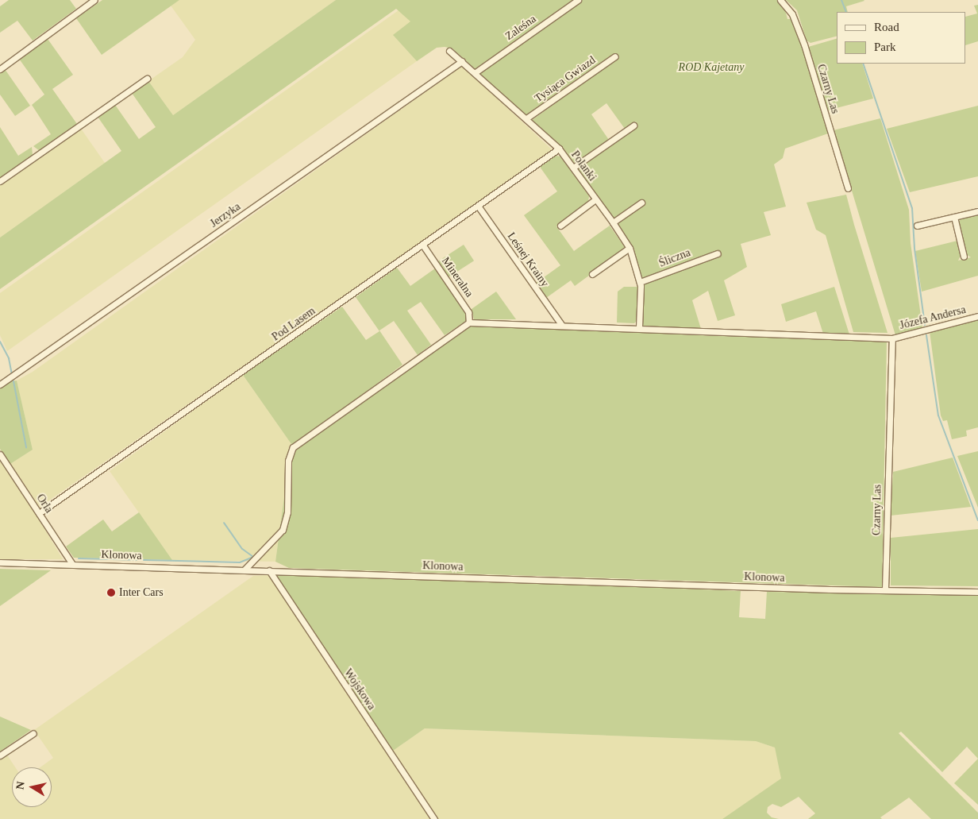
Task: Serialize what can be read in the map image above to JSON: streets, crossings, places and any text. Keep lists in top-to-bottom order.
{
  "streets": {
    "street": [
      "Zaleśna",
      "Tysiąca Gwiazd",
      "Czarny Las",
      "Polanki",
      "Jerzyka",
      "Śliczna",
      "Leśnej Krainy",
      "Mineralna",
      "Józefa Andersa",
      "Pod Lasem",
      "Orla",
      "Klonowa",
      "Wojskowa"
    ]
  },
  "crossings": [
    ["Zaleśna", "Polanki"],
    ["Tysiąca Gwiazd", "Polanki"],
    ["Czarny Las", "Józefa Andersa"],
    ["Czarny Las", "Klonowa"],
    ["Polanki", "Jerzyka"],
    ["Polanki", "Śliczna"],
    ["Polanki", "Józefa Andersa"],
    ["Polanki", "Pod Lasem"],
    ["Leśnej Krainy", "Józefa Andersa"],
    ["Leśnej Krainy", "Pod Lasem"],
    ["Mineralna", "Józefa Andersa"],
    ["Mineralna", "Pod Lasem"],
    ["Pod Lasem", "Orla"],
    ["Orla", "Klonowa"],
    ["Klonowa", "Wojskowa"]
  ],
  "parks": ["ROD Kajetany"],
  "places": ["Inter Cars"],
  "legend": ["Road", "Park"],
  "north": "left"
}
